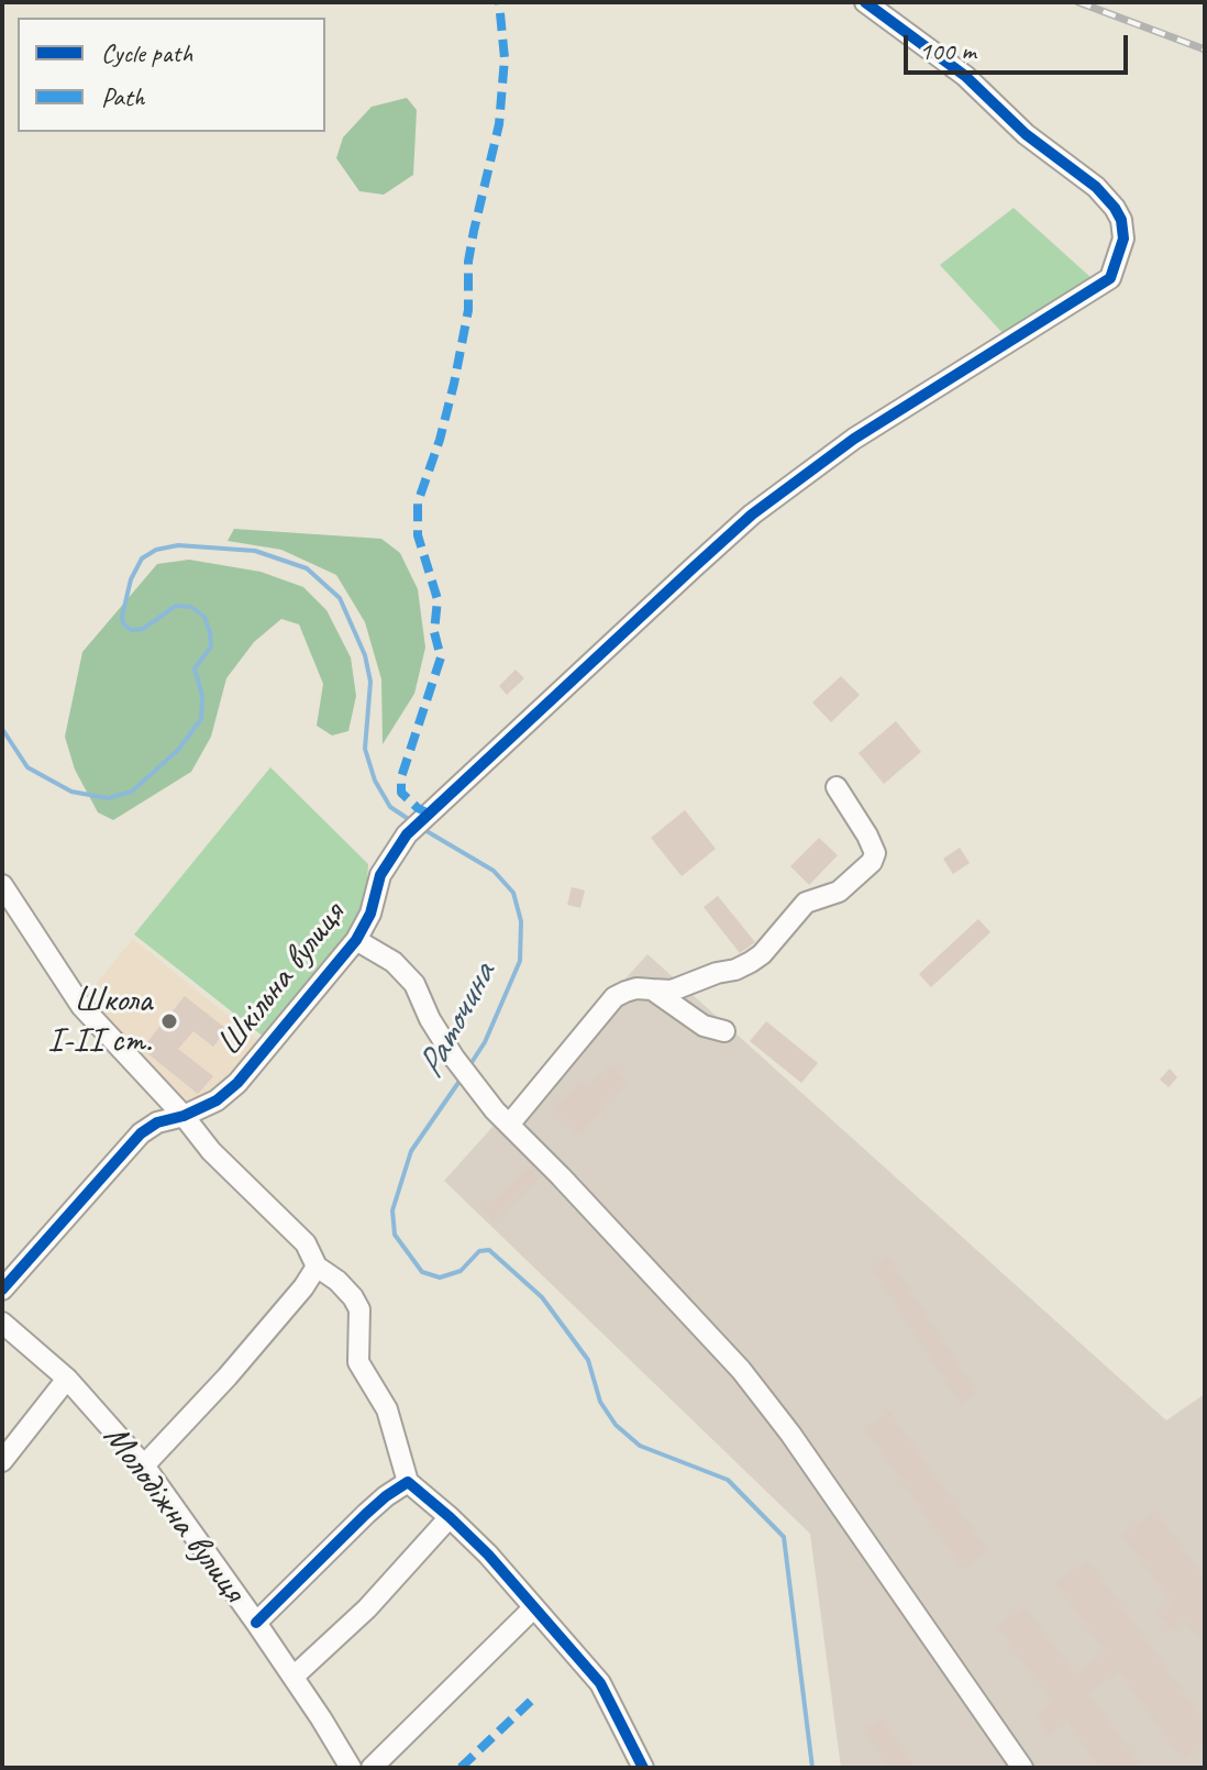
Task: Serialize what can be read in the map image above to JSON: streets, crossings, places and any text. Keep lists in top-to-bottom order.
{
  "streets": {
    "street": ["Шкільна вулиця", "Молодіжна вулиця"]
  },
  "water": ["Раточина"],
  "places": ["Школа І-ІІ ст."],
  "legend": ["Cycle path", "Path"],
  "scale_bar": "100 m"
}
